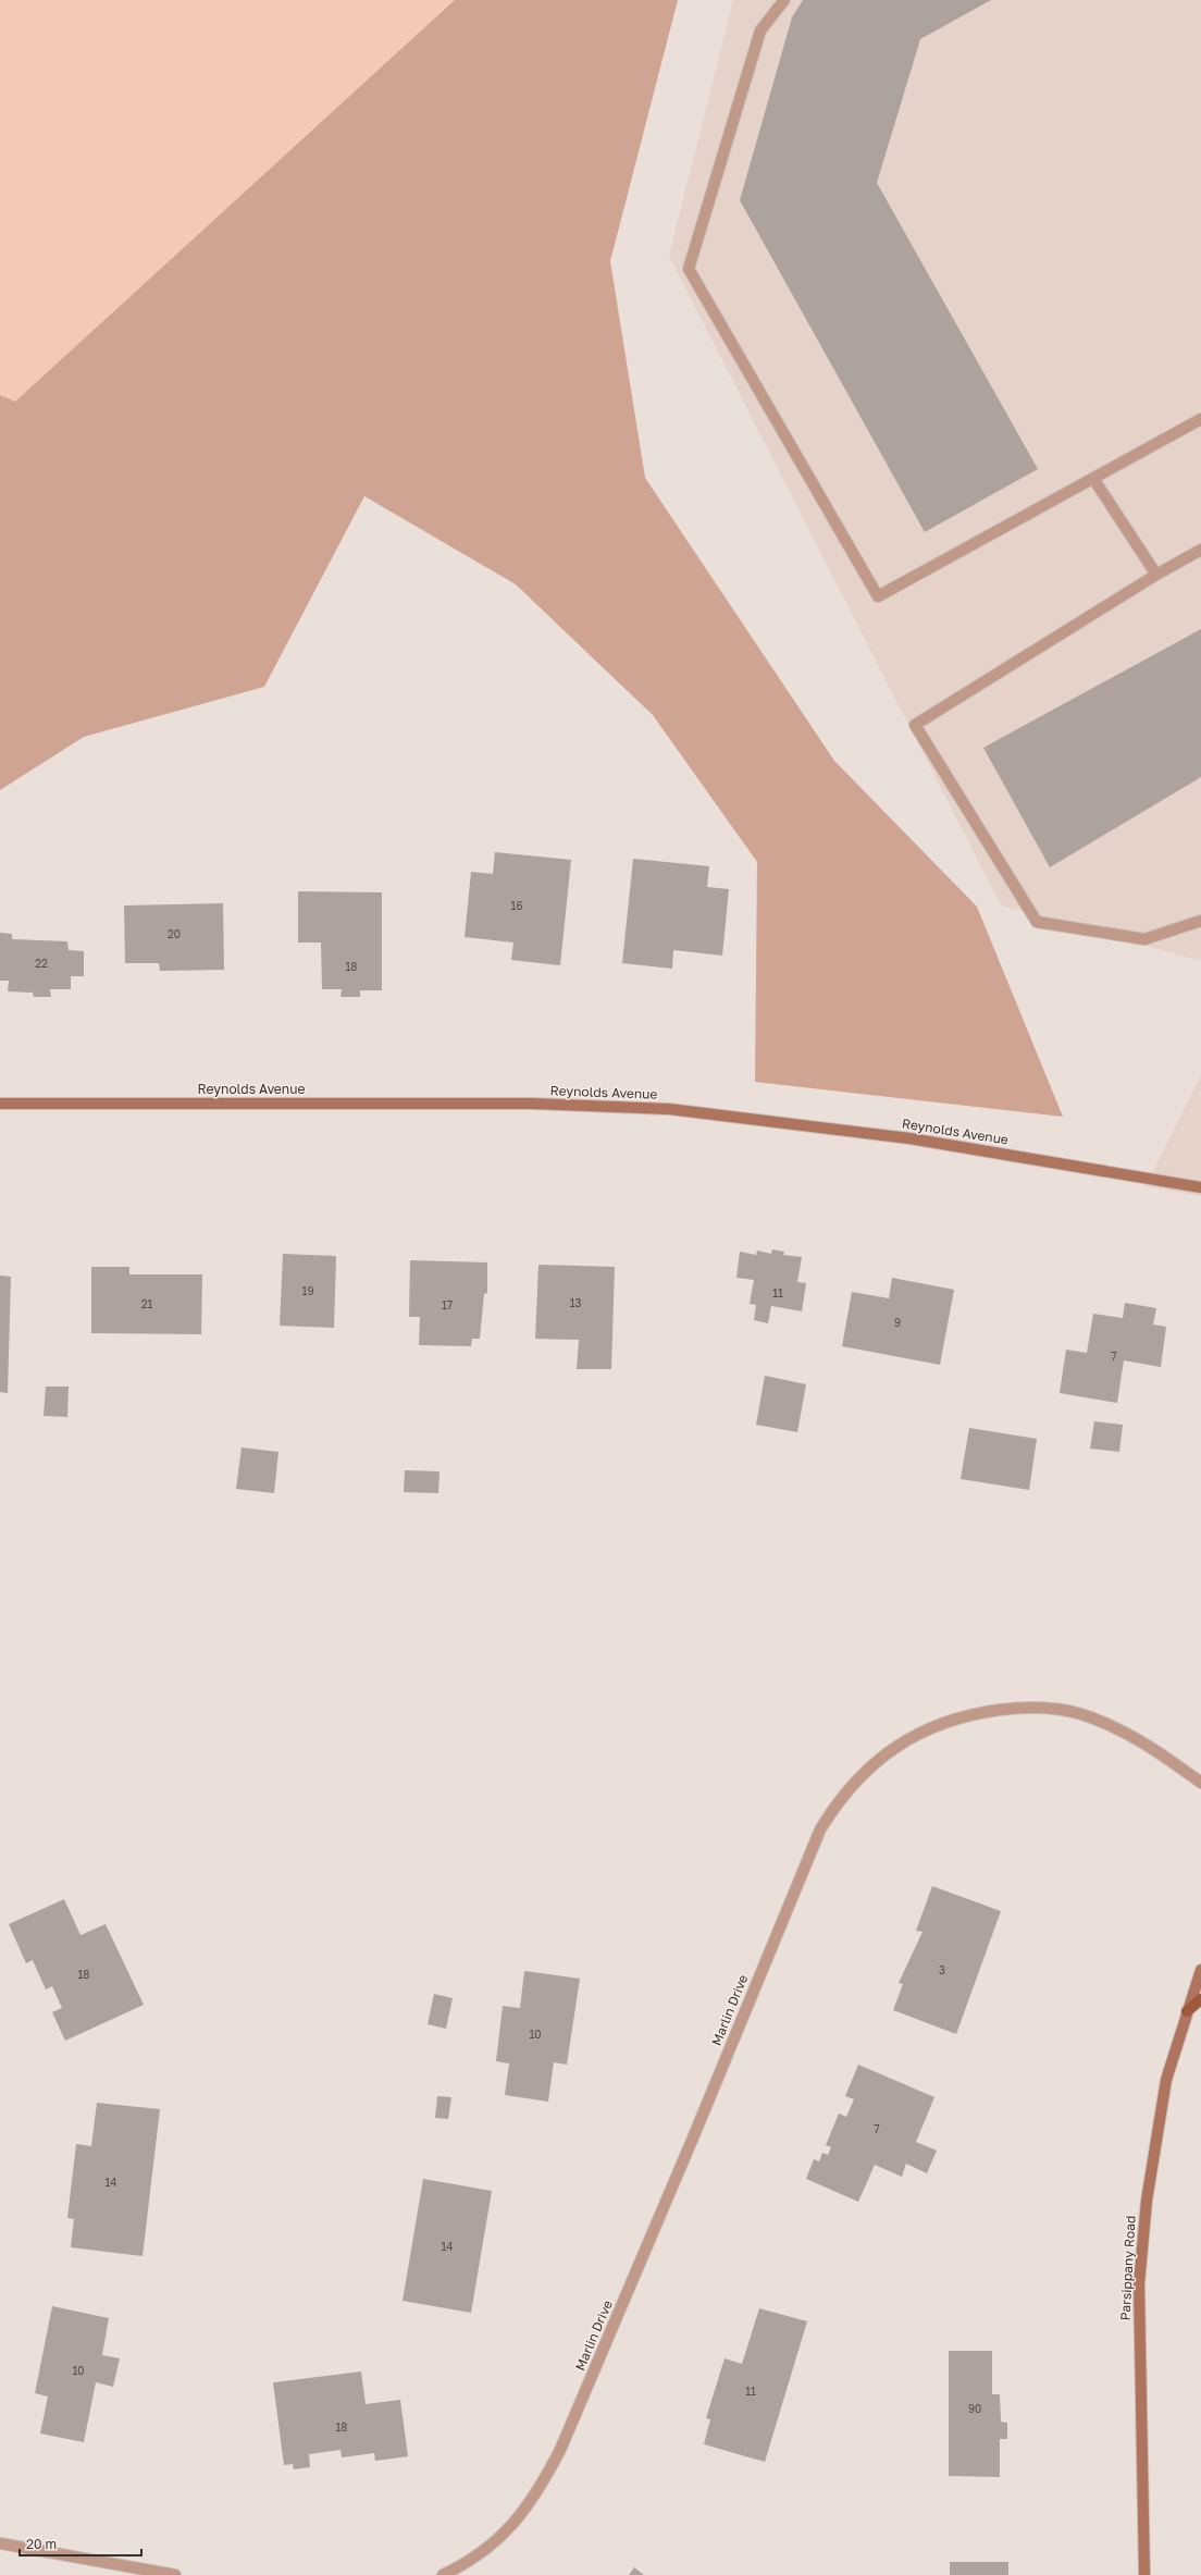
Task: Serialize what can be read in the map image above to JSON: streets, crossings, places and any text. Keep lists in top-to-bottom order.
{
  "streets": {
    "street": ["Reynolds Avenue", "Marlin Drive", "Parsippany Road"]
  },
  "house_numbers": [
    "16",
    "20",
    "22",
    "18",
    "19",
    "11",
    "13",
    "21",
    "17",
    "9",
    "7",
    "3",
    "18",
    "10",
    "7",
    "14",
    "14",
    "10",
    "11",
    "90",
    "18"
  ],
  "scale_bar": "20 m"
}
